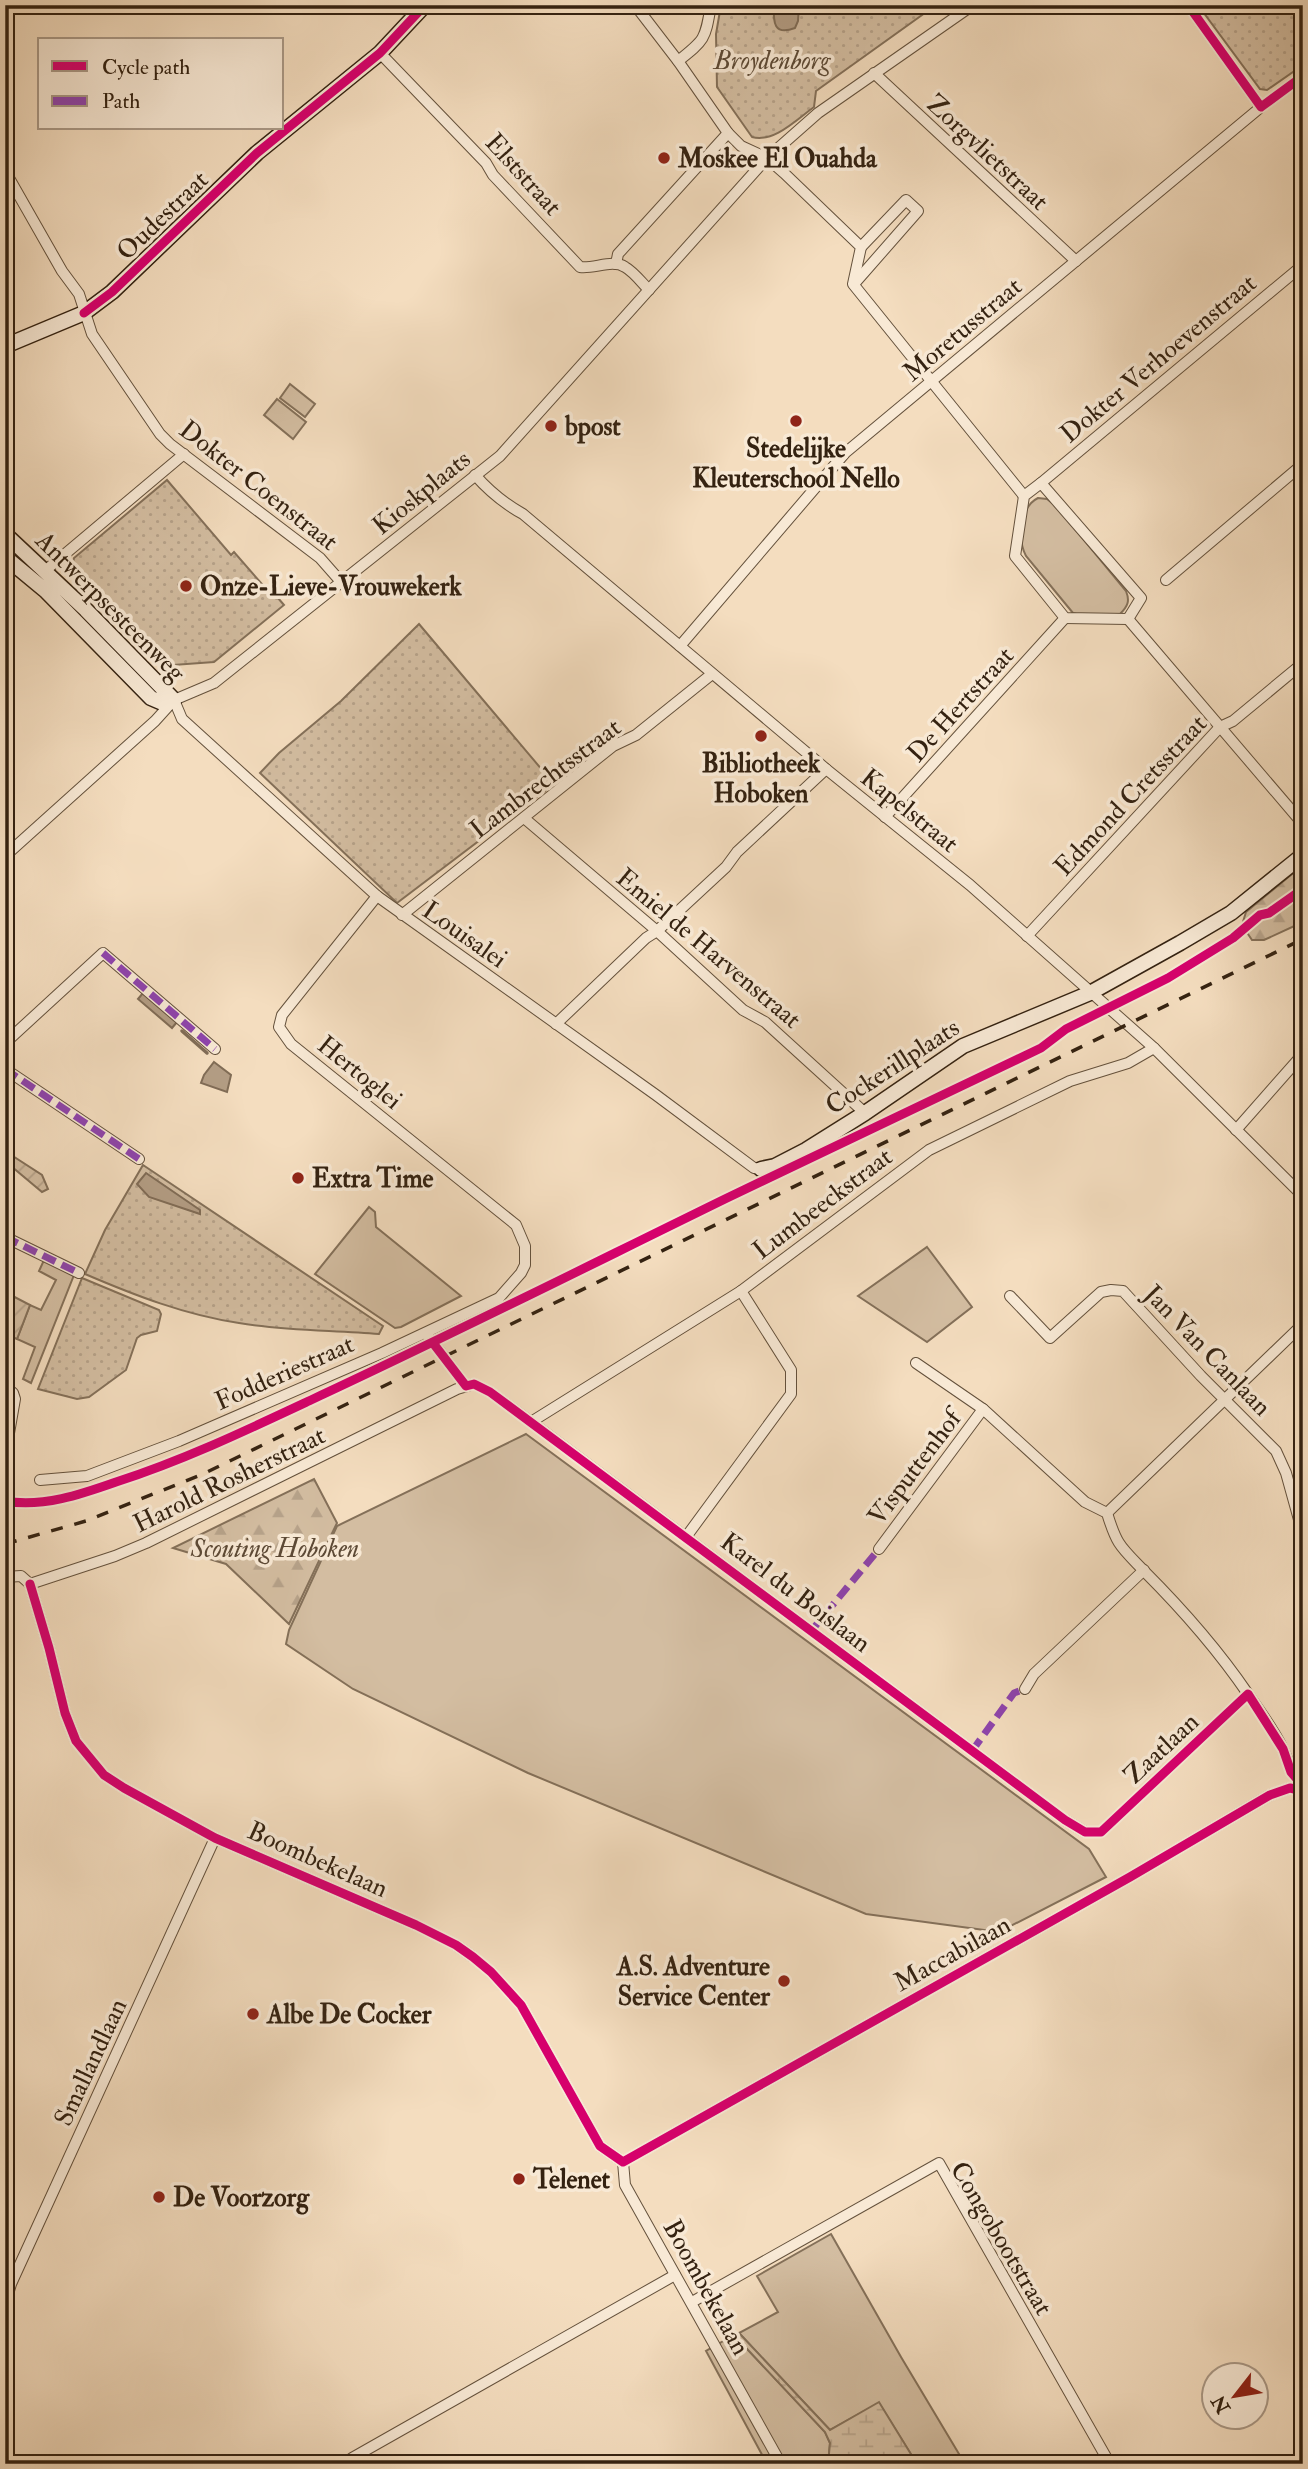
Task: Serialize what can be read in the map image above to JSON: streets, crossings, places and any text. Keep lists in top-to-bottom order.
{
  "streets": {
    "street": [
      "Zorgvlietstraat",
      "Elststraat",
      "Oudestraat",
      "Moretusstraat",
      "Dokter Verhoevenstraat",
      "Dokter Coenstraat",
      "Kioskplaats",
      "Antwerpsesteenweg",
      "De Hertstraat",
      "Lambrechtsstraat",
      "Edmond Cretsstraat",
      "Kapelstraat",
      "Louisalei",
      "Emiel de Harvenstraat",
      "Cockerillplaats",
      "Hertoglei",
      "Lumbeeckstraat",
      "Jan Van Canlaan",
      "Fodderiestraat",
      "Visputtenhof",
      "Harold Rosherstraat",
      "Karel du Boislaan",
      "Zaatlaan",
      "Boombekelaan",
      "Maccabilaan",
      "Smallandlaan",
      "Congobootstraat"
    ]
  },
  "crossings": [
    ["Zorgvlietstraat", "Moretusstraat"],
    ["Zorgvlietstraat", "Kioskplaats"],
    ["Elststraat", "Oudestraat"],
    ["Oudestraat", "Dokter Coenstraat"],
    ["Moretusstraat", "Kapelstraat"],
    ["Dokter Coenstraat", "Kioskplaats"],
    ["Kioskplaats", "Antwerpsesteenweg"],
    ["Kioskplaats", "Kapelstraat"],
    ["Kioskplaats", "Louisalei"],
    ["Antwerpsesteenweg", "Louisalei"],
    ["De Hertstraat", "Kapelstraat"],
    ["Lambrechtsstraat", "Kapelstraat"],
    ["Lambrechtsstraat", "Louisalei"],
    ["Lambrechtsstraat", "Emiel de Harvenstraat"],
    ["Edmond Cretsstraat", "Kapelstraat"],
    ["Kapelstraat", "Cockerillplaats"],
    ["Kapelstraat", "Lumbeeckstraat"],
    ["Louisalei", "Cockerillplaats"],
    ["Louisalei", "Hertoglei"],
    ["Emiel de Harvenstraat", "Cockerillplaats"],
    ["Hertoglei", "Fodderiestraat"],
    ["Lumbeeckstraat", "Karel du Boislaan"],
    ["Harold Rosherstraat", "Karel du Boislaan"],
    ["Harold Rosherstraat", "Boombekelaan"],
    ["Karel du Boislaan", "Zaatlaan"],
    ["Boombekelaan", "Maccabilaan"],
    ["Boombekelaan", "Smallandlaan"],
    ["Boombekelaan", "Congobootstraat"]
  ],
  "parks": ["Broydenborg", "Scouting Hoboken"],
  "places": [
    "Moskee El Ouahda",
    "Stedelijke Kleuterschool Nello",
    "bpost",
    "Onze-Lieve-Vrouwekerk",
    "Bibliotheek Hoboken",
    "Extra Time",
    "A.S. Adventure Service Center",
    "Albe De Cocker",
    "Telenet",
    "De Voorzorg"
  ],
  "legend": ["Cycle path", "Path"],
  "north": "bottom left"
}
